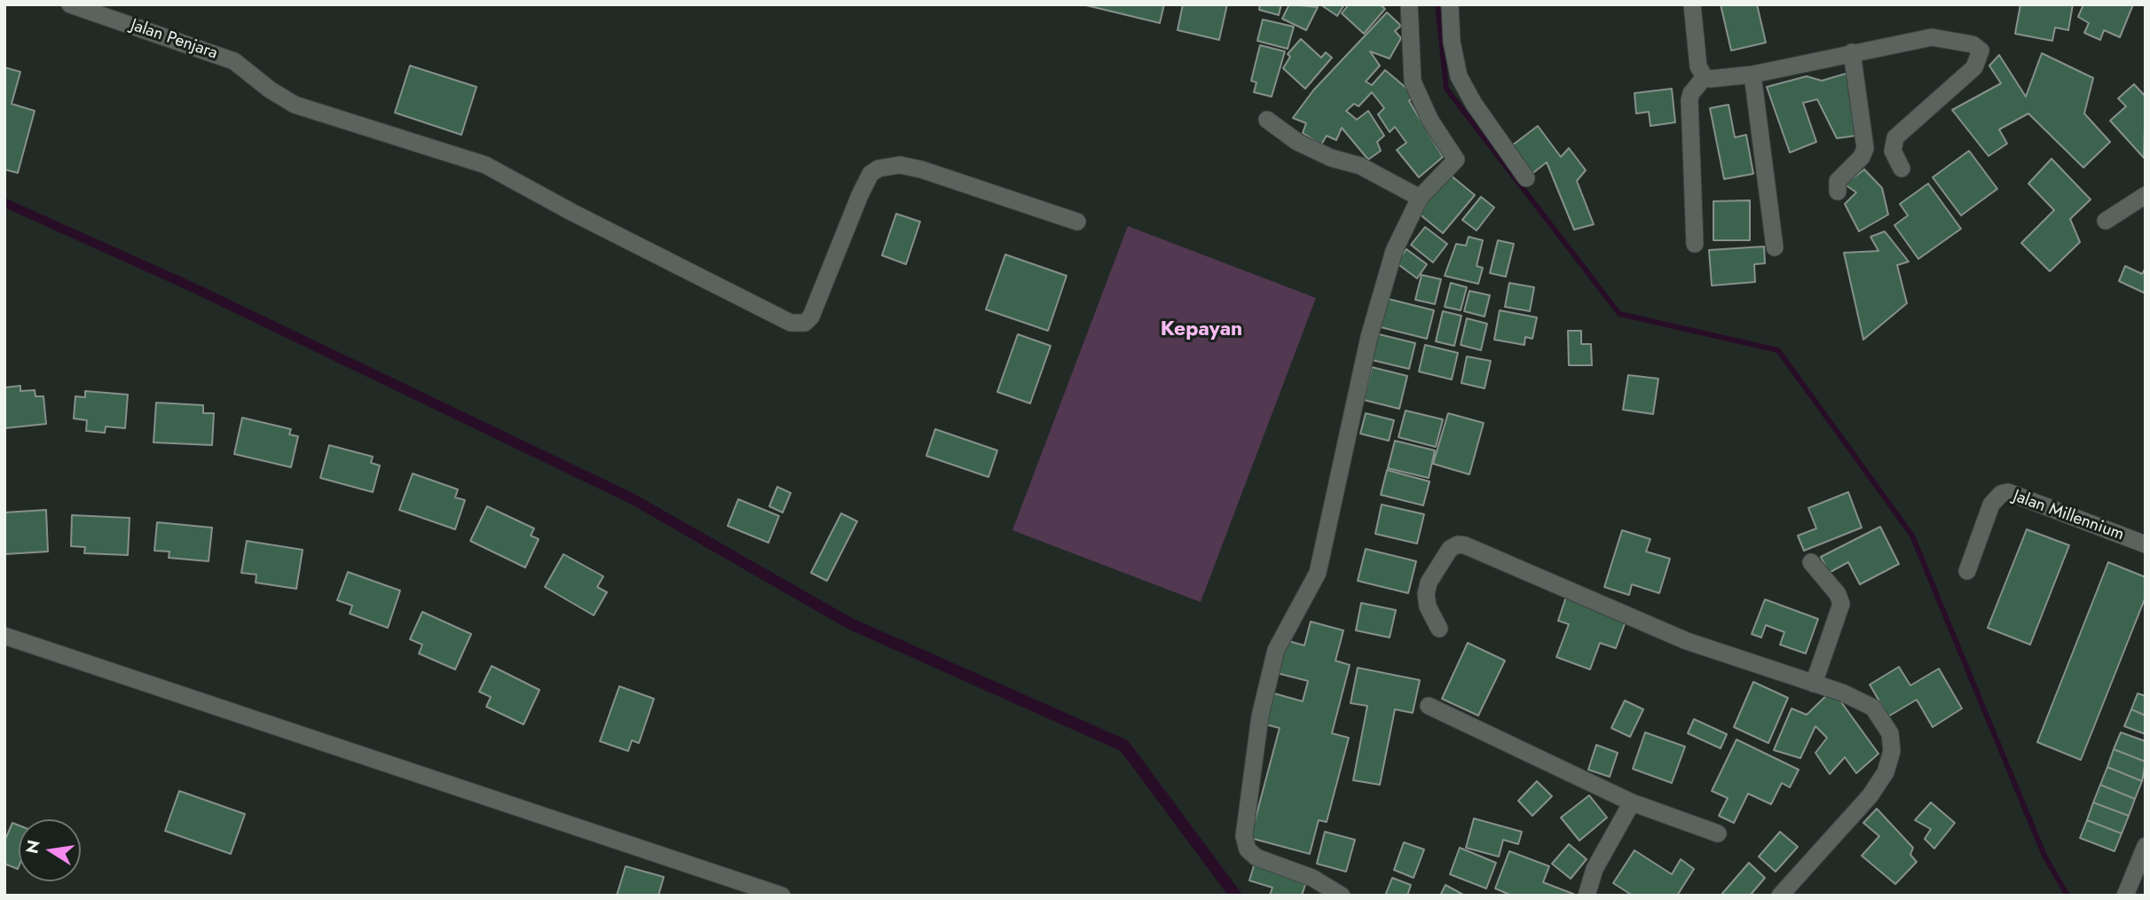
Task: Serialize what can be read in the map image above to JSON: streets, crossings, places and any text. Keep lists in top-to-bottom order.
{
  "streets": {
    "street": ["Jalan Penjara", "Jalan Millennium"]
  },
  "districts": ["Kepayan"],
  "north": "left"
}
